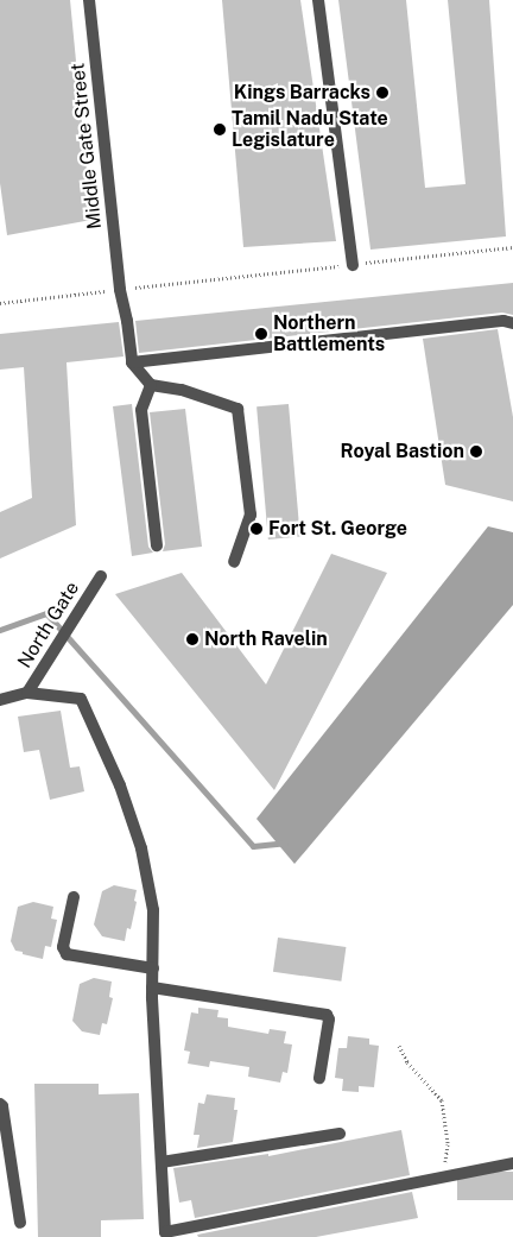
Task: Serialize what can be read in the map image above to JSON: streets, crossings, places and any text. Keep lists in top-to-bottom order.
{
  "streets": {
    "street": ["Middle Gate Street", "North Gate"]
  },
  "places": [
    "Kings Barracks",
    "Tamil Nadu State Legislature",
    "Northern Battlements",
    "Royal Bastion",
    "Fort St. George",
    "North Ravelin"
  ]
}
